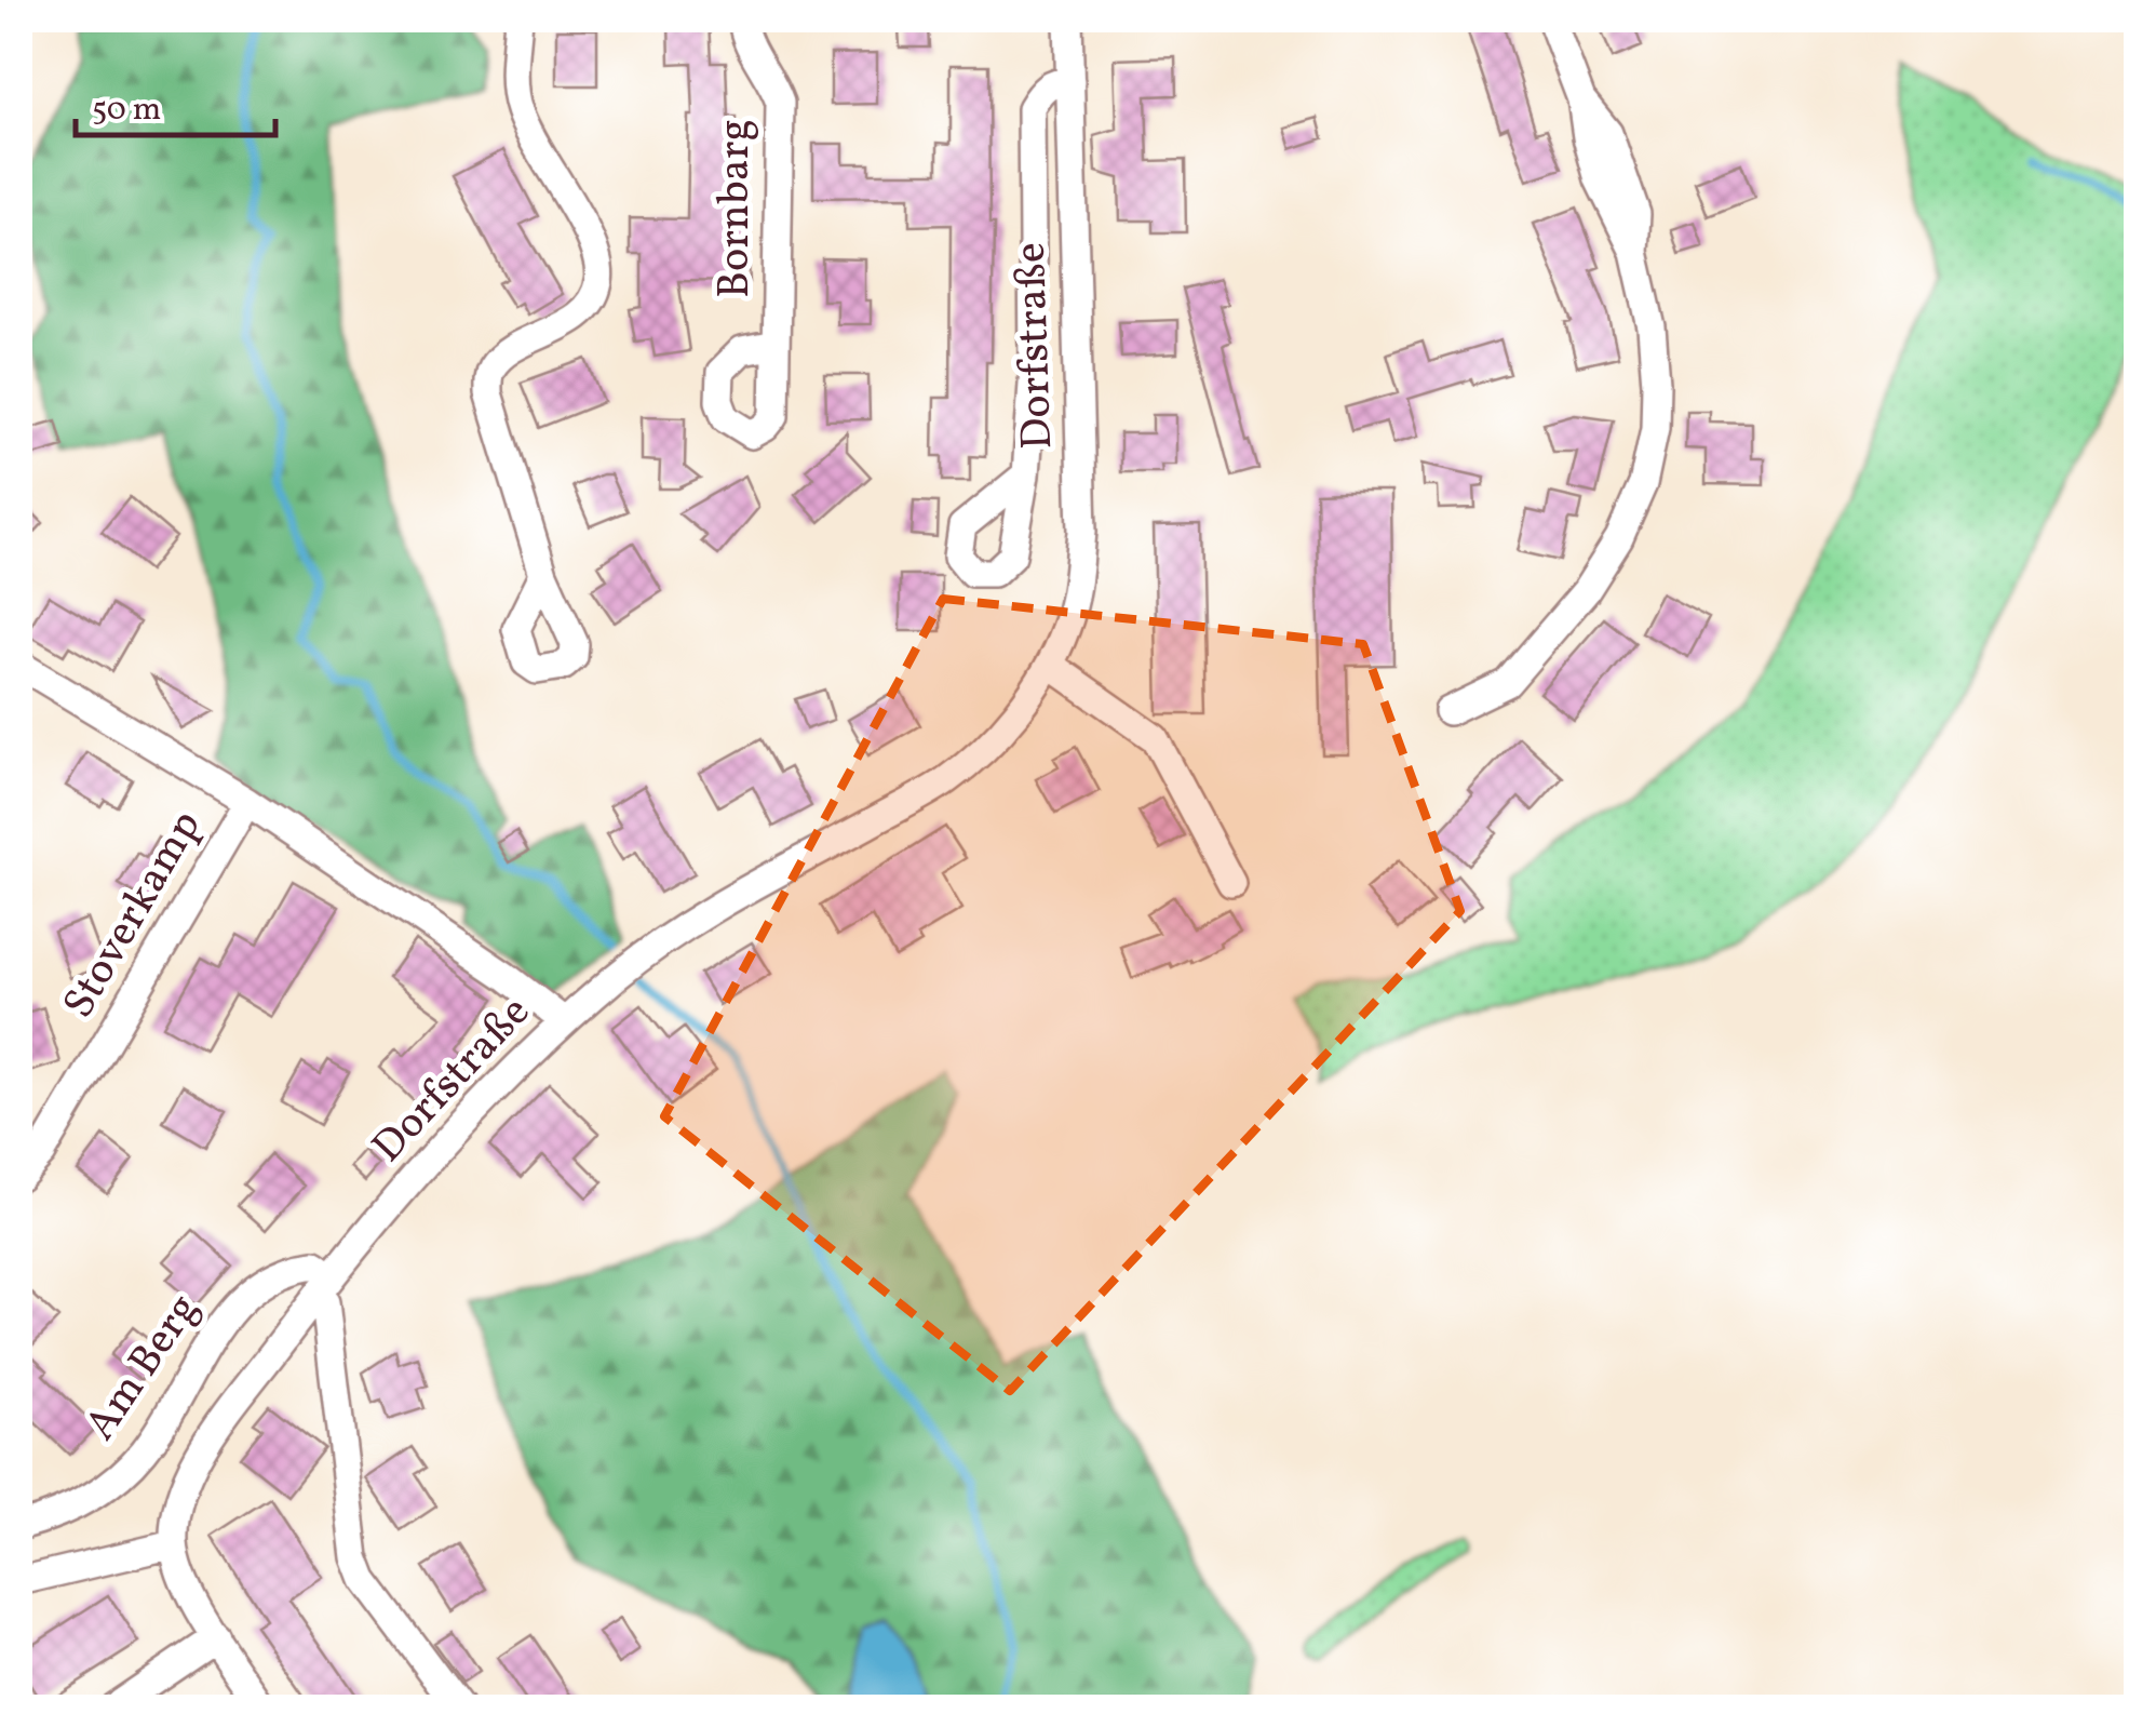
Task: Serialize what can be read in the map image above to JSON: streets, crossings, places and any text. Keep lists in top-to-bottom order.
{
  "streets": {
    "street": [
      "Bornbarg",
      "Dorfstraße",
      "Stoverkamp",
      "Am Berg"
    ]
  },
  "crossings": [
    ["Dorfstraße", "Stoverkamp"],
    ["Dorfstraße", "Am Berg"]
  ],
  "scale_bar": "50 m"
}
